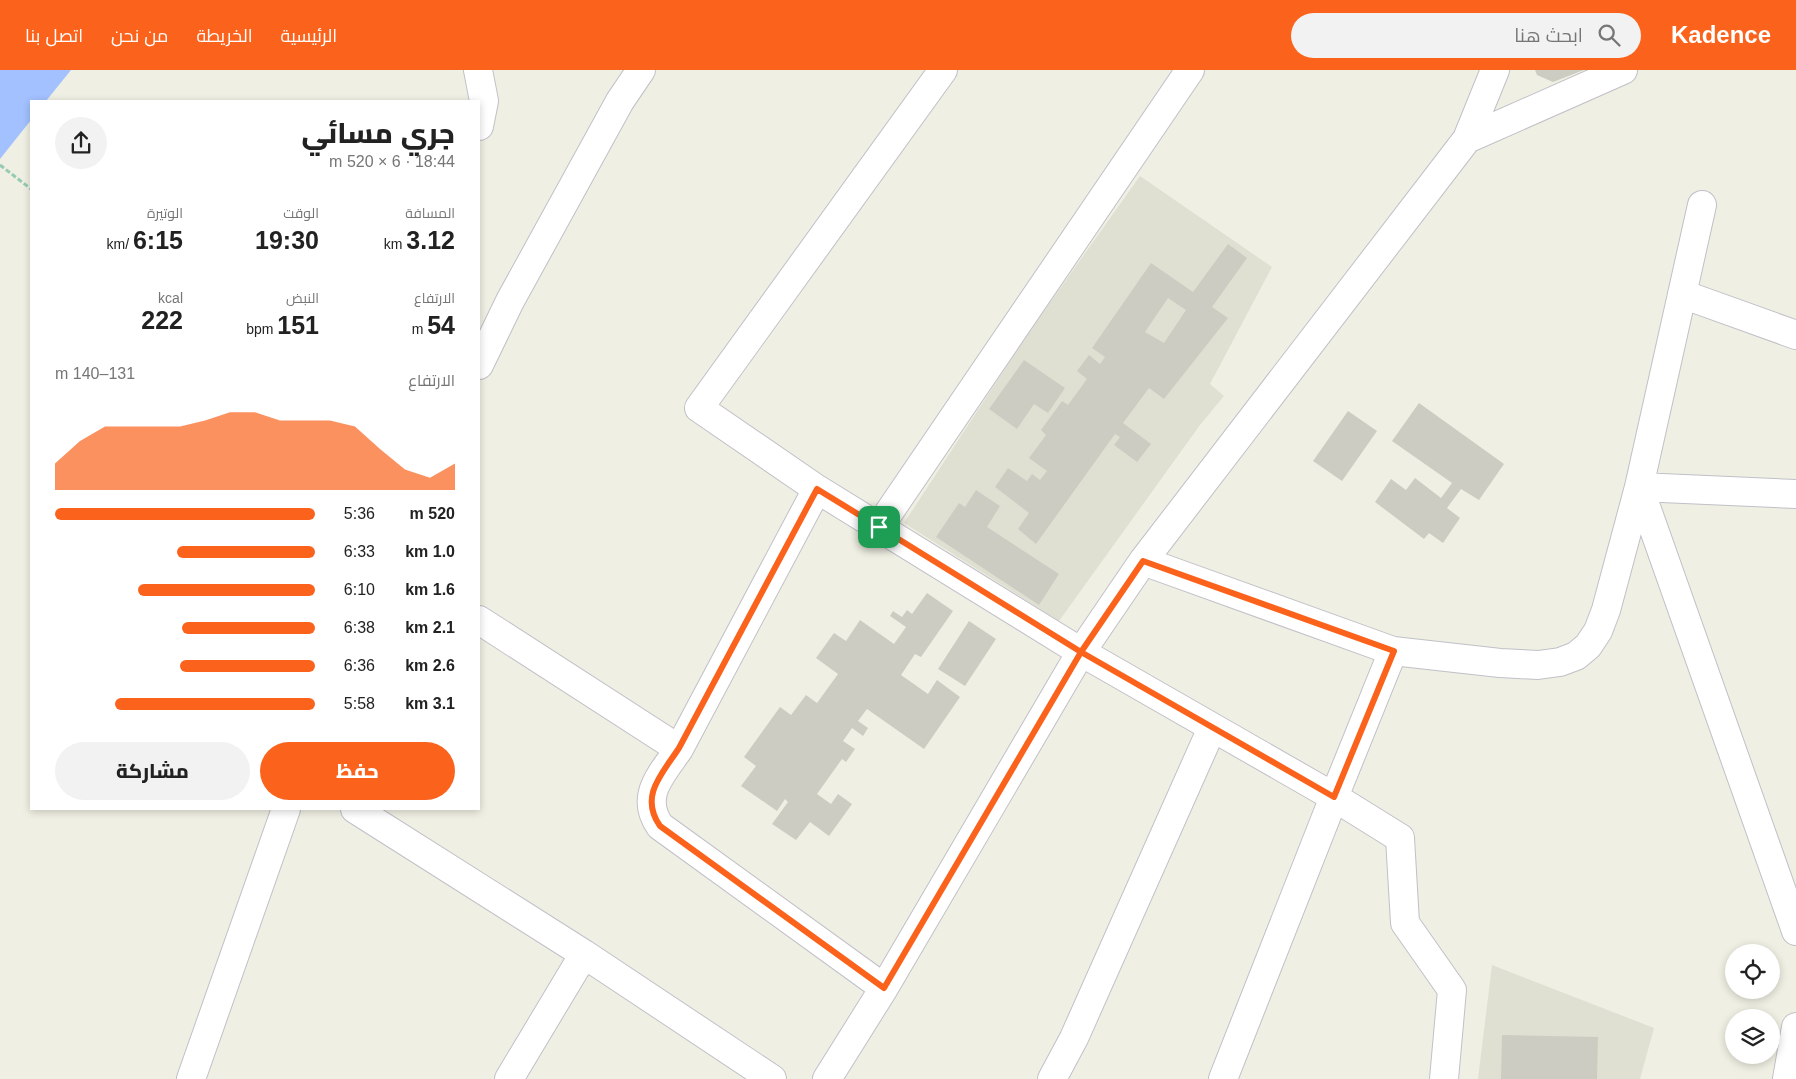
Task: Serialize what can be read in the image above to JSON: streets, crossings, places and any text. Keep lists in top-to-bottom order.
{
  "page": {
    "header": "Kadence",
    "search": "ابحث هنا",
    "nav": [
      "الرئيسية",
      "الخريطة",
      "من نحن",
      "اتصل بنا"
    ],
    "heading": ["جري مسائي", "18:44 · 6 × 520 m"],
    "stats": [
      ["المسافة", "3.12 km"],
      ["الوقت", "19:30"],
      ["الوتيرة", "6:15 /km"],
      ["الارتفاع", "54 m"],
      ["النبض", "151 bpm"],
      ["kcal", "222"]
    ],
    "chart": ["الارتفاع", "131–140 m"],
    "list": [
      {
        "name": "520 m",
        "note": "5:36"
      },
      {
        "name": "1.0 km",
        "note": "6:33"
      },
      {
        "name": "1.6 km",
        "note": "6:10"
      },
      {
        "name": "2.1 km",
        "note": "6:38"
      },
      {
        "name": "2.6 km",
        "note": "6:36"
      },
      {
        "name": "3.1 km",
        "note": "5:58"
      }
    ],
    "buttons": ["حفظ", "مشاركة"]
  }
}
